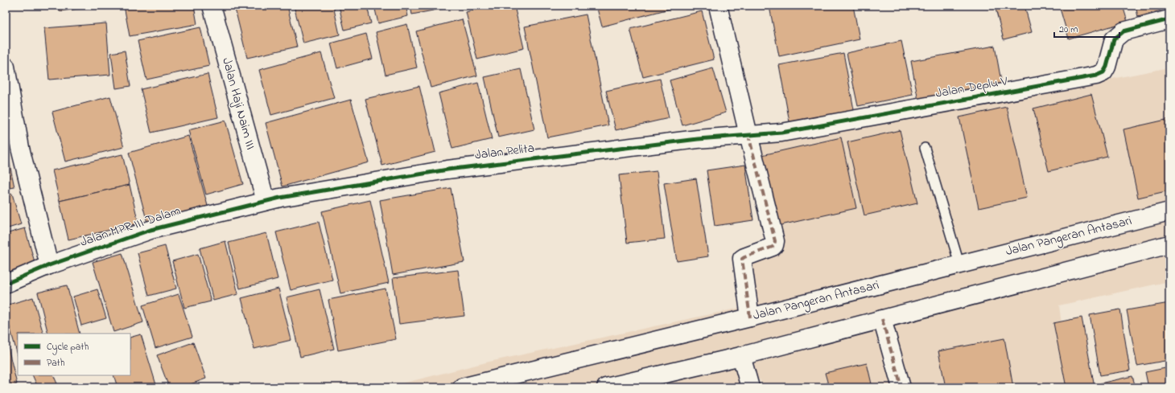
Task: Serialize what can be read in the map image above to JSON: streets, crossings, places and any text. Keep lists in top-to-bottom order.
{
  "streets": {
    "street": [
      "Jalan Deplu V",
      "Jalan Haji Naim III",
      "Jalan Pelita",
      "Jalan MPR III Dalam",
      "Jalan Pangeran Antasari"
    ]
  },
  "crossings": [
    ["Jalan Deplu V", "Jalan Pelita"],
    ["Jalan Haji Naim III", "Jalan Pelita"],
    ["Jalan Haji Naim III", "Jalan MPR III Dalam"],
    ["Jalan Pelita", "Jalan MPR III Dalam"]
  ],
  "legend": ["Cycle path", "Path"],
  "scale_bar": "20 m"
}
